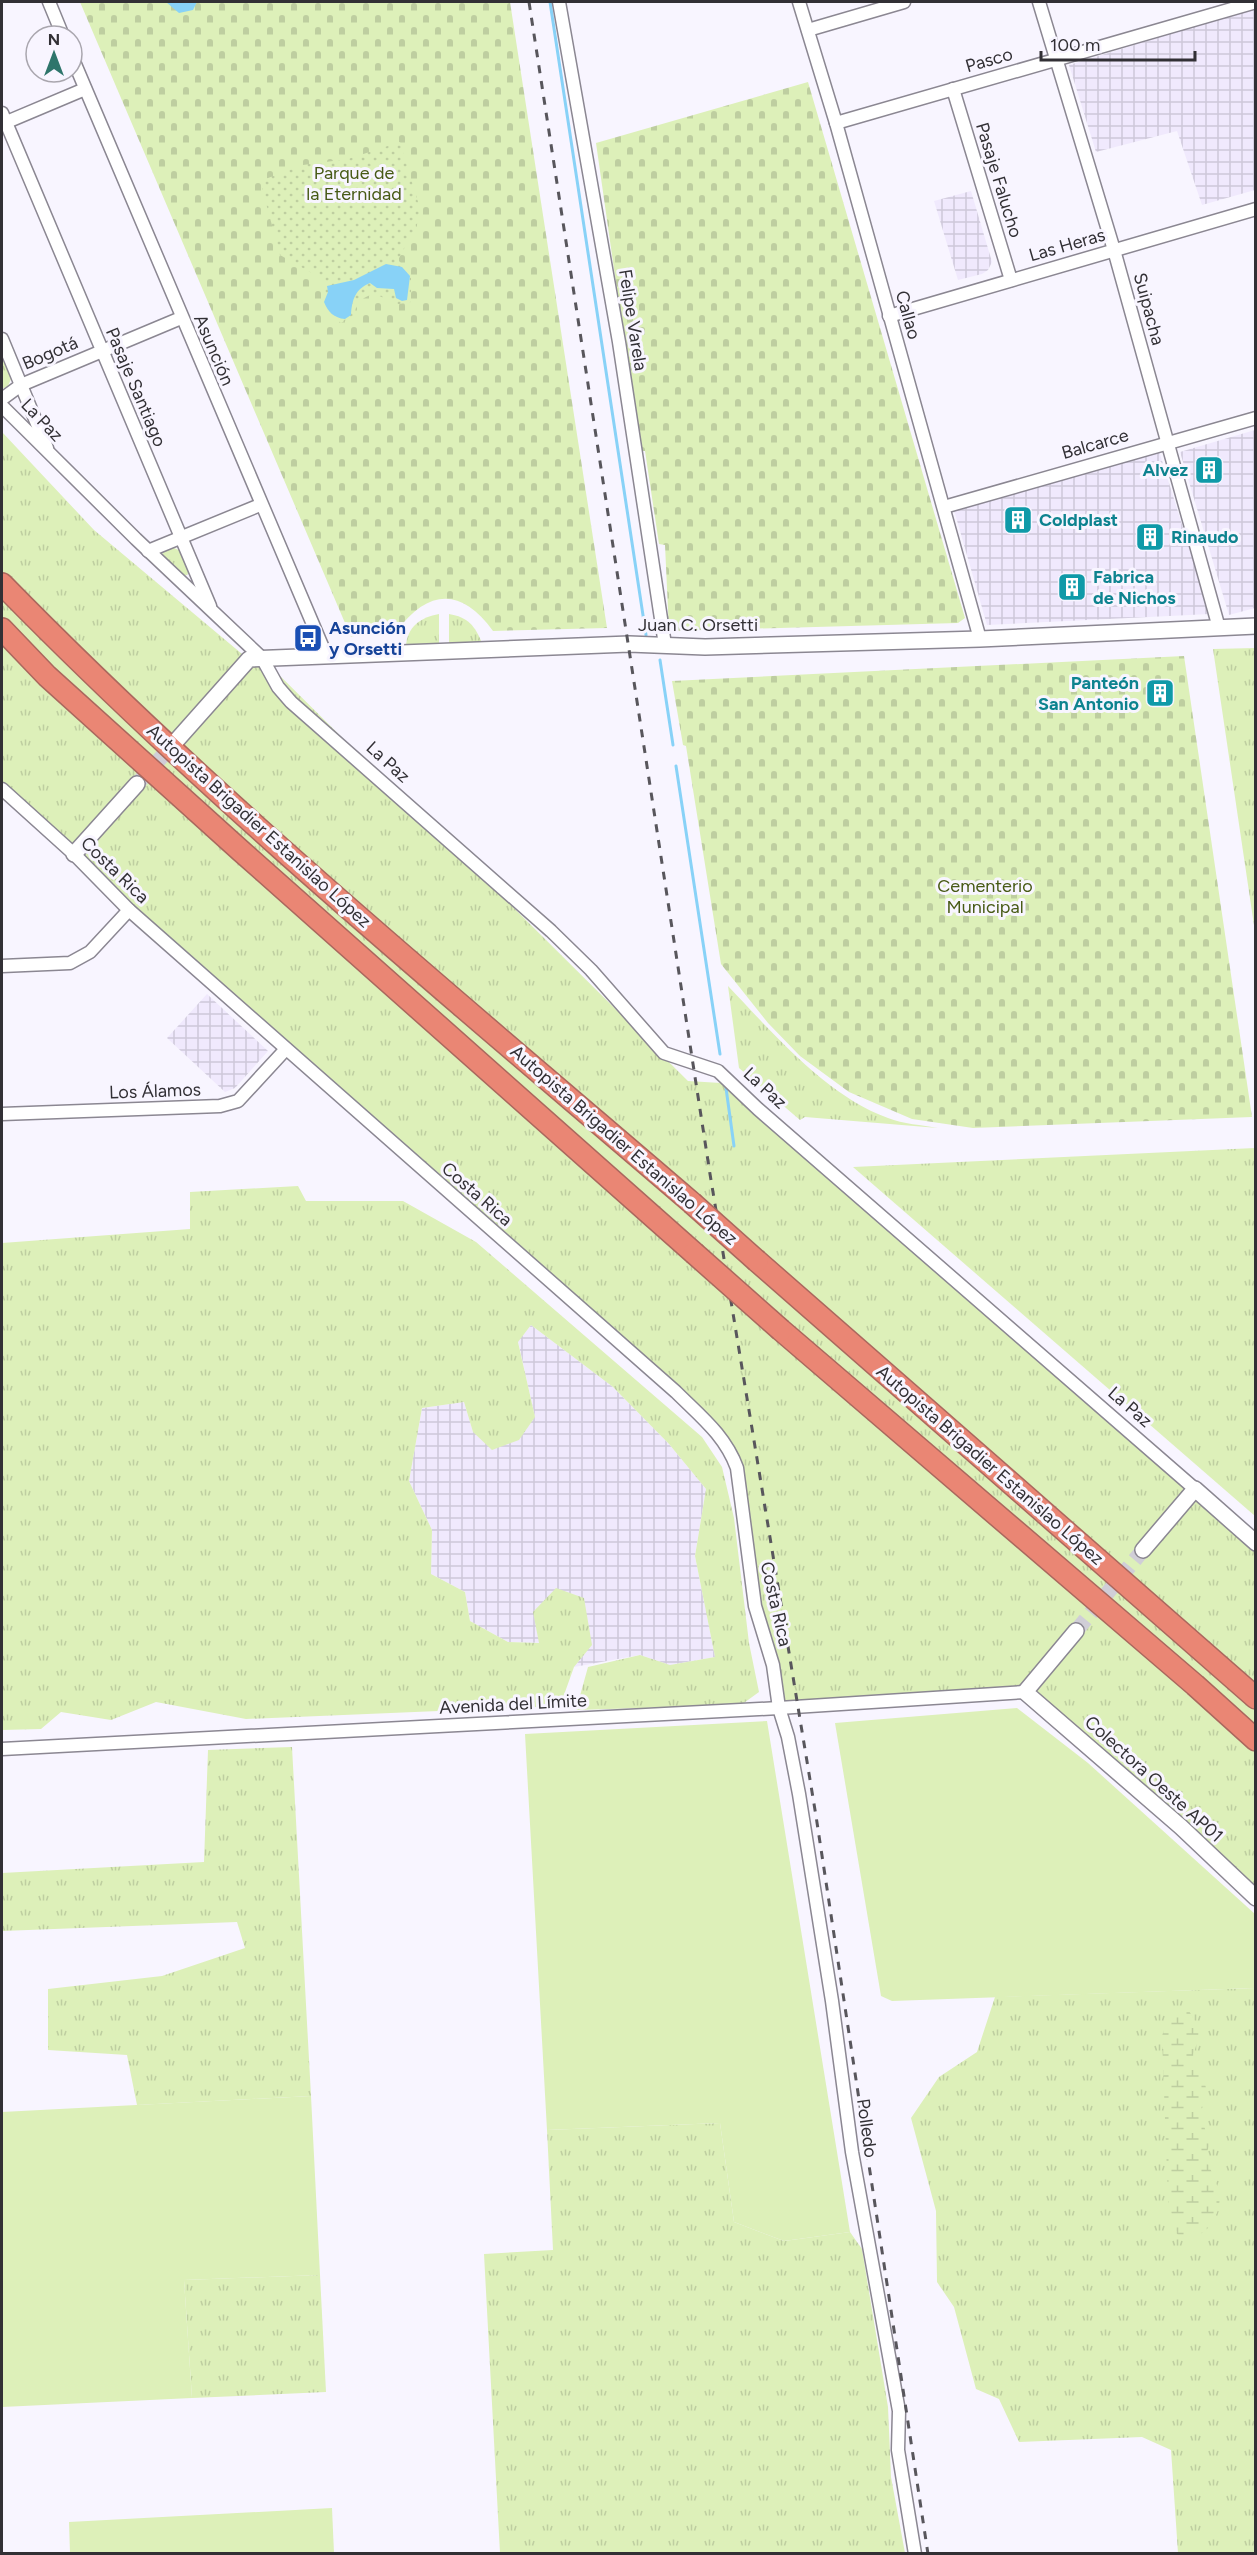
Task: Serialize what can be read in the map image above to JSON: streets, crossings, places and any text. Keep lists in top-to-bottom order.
{
  "streets": {
    "highway": ["Autopista Brigadier Estanislao López"],
    "street": [
      "Pasco",
      "Pasaje Falucho",
      "Las Heras",
      "Suipacha",
      "Callao",
      "Felipe Varela",
      "Asunción",
      "Bogotá",
      "Pasaje Santiago",
      "La Paz",
      "Balcarce",
      "Juan C. Orsetti",
      "Costa Rica",
      "Los Álamos",
      "Avenida del Límite",
      "Colectora Oeste AP01",
      "Polledo"
    ]
  },
  "crossings": [
    ["Pasco", "Pasaje Falucho"],
    ["Pasco", "Suipacha"],
    ["Pasco", "Callao"],
    ["Pasaje Falucho", "Las Heras"],
    ["Las Heras", "Suipacha"],
    ["Las Heras", "Callao"],
    ["Suipacha", "Balcarce"],
    ["Suipacha", "Juan C. Orsetti"],
    ["Callao", "Balcarce"],
    ["Callao", "Juan C. Orsetti"],
    ["Felipe Varela", "Juan C. Orsetti"],
    ["Asunción", "Bogotá"],
    ["Asunción", "Juan C. Orsetti"],
    ["Bogotá", "Pasaje Santiago"],
    ["Pasaje Santiago", "La Paz"],
    ["Pasaje Santiago", "Juan C. Orsetti"],
    ["La Paz", "Juan C. Orsetti"],
    ["Costa Rica", "Los Álamos"],
    ["Costa Rica", "Avenida del Límite"],
    ["Costa Rica", "Polledo"],
    ["Avenida del Límite", "Colectora Oeste AP01"],
    ["Avenida del Límite", "Polledo"]
  ],
  "parks": ["Parque de la Eternidad", "Cementerio Municipal"],
  "places": {
    "building": [
      "Alvez",
      "Coldplast",
      "Rinaudo",
      "Fabrica de Nichos",
      "Panteón San Antonio"
    ],
    "bus stop": ["Asunción y Orsetti"]
  },
  "scale_bar": "100 m",
  "north": "top"
}
